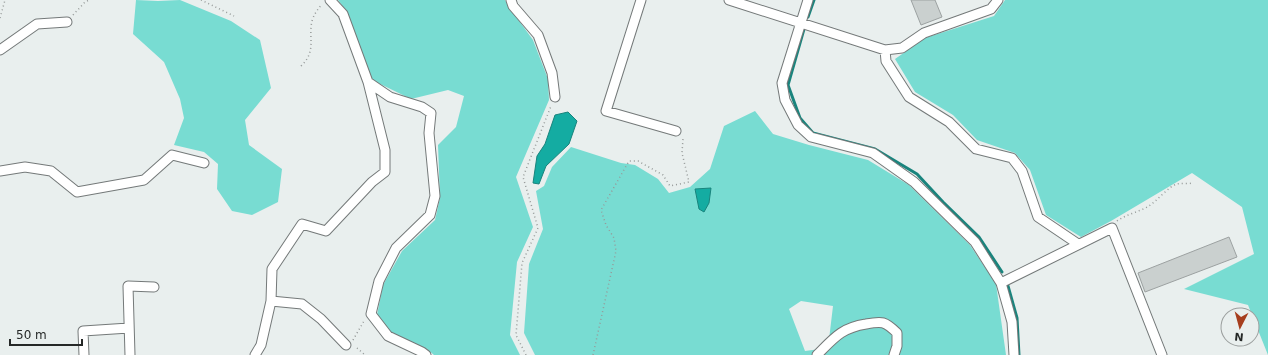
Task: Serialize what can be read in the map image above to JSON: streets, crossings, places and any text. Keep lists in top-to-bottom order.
{
  "scale_bar": "50 m",
  "north": "bottom"
}
